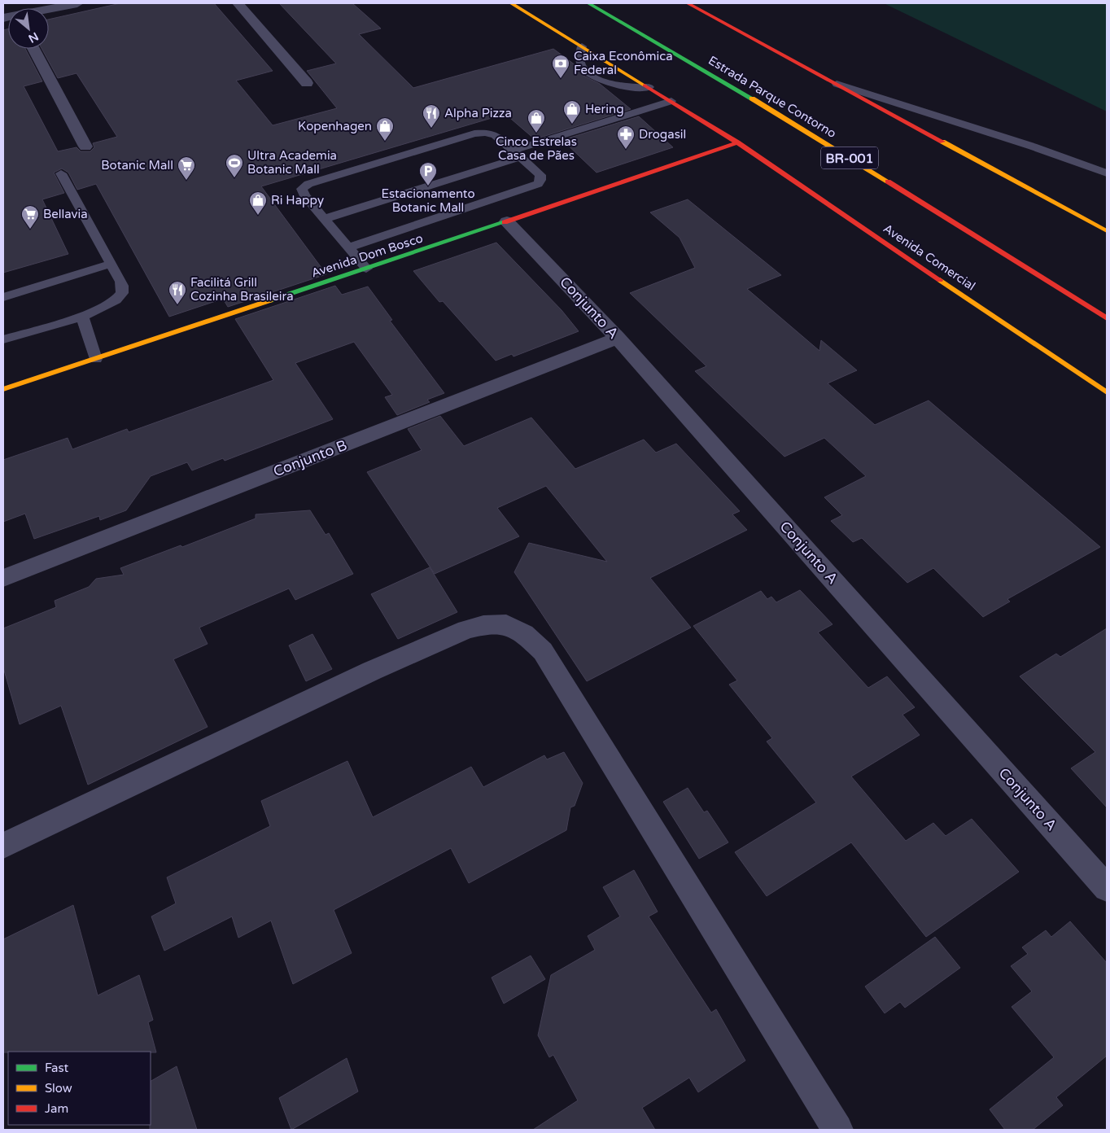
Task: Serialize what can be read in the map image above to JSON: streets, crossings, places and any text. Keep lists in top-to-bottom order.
{
  "streets": {
    "main road": [
      "Estrada Parque Contorno",
      "BR-001",
      "Avenida Dom Bosco",
      "Avenida Comercial"
    ],
    "street": ["Conjunto A", "Conjunto B"]
  },
  "crossings": [
    ["Avenida Dom Bosco", "Avenida Comercial"],
    ["Avenida Dom Bosco", "Conjunto A"],
    ["Conjunto A", "Conjunto B"]
  ],
  "places": {
    "bank": ["Caixa Econômica Federal"],
    "shop": [
      "Hering",
      "Cinco Estrelas Casa de Pães",
      "Kopenhagen",
      "Ri Happy"
    ],
    "restaurant": ["Alpha Pizza", "Facilitá Grill Cozinha Brasileira"],
    "pharmacy": ["Drogasil"],
    "sports": ["Ultra Academia Botanic Mall"],
    "supermarket": ["Botanic Mall", "Bellavia"],
    "parking": ["Estacionamento Botanic Mall"]
  },
  "legend": ["Fast", "Slow", "Jam"],
  "north": "bottom right"
}
